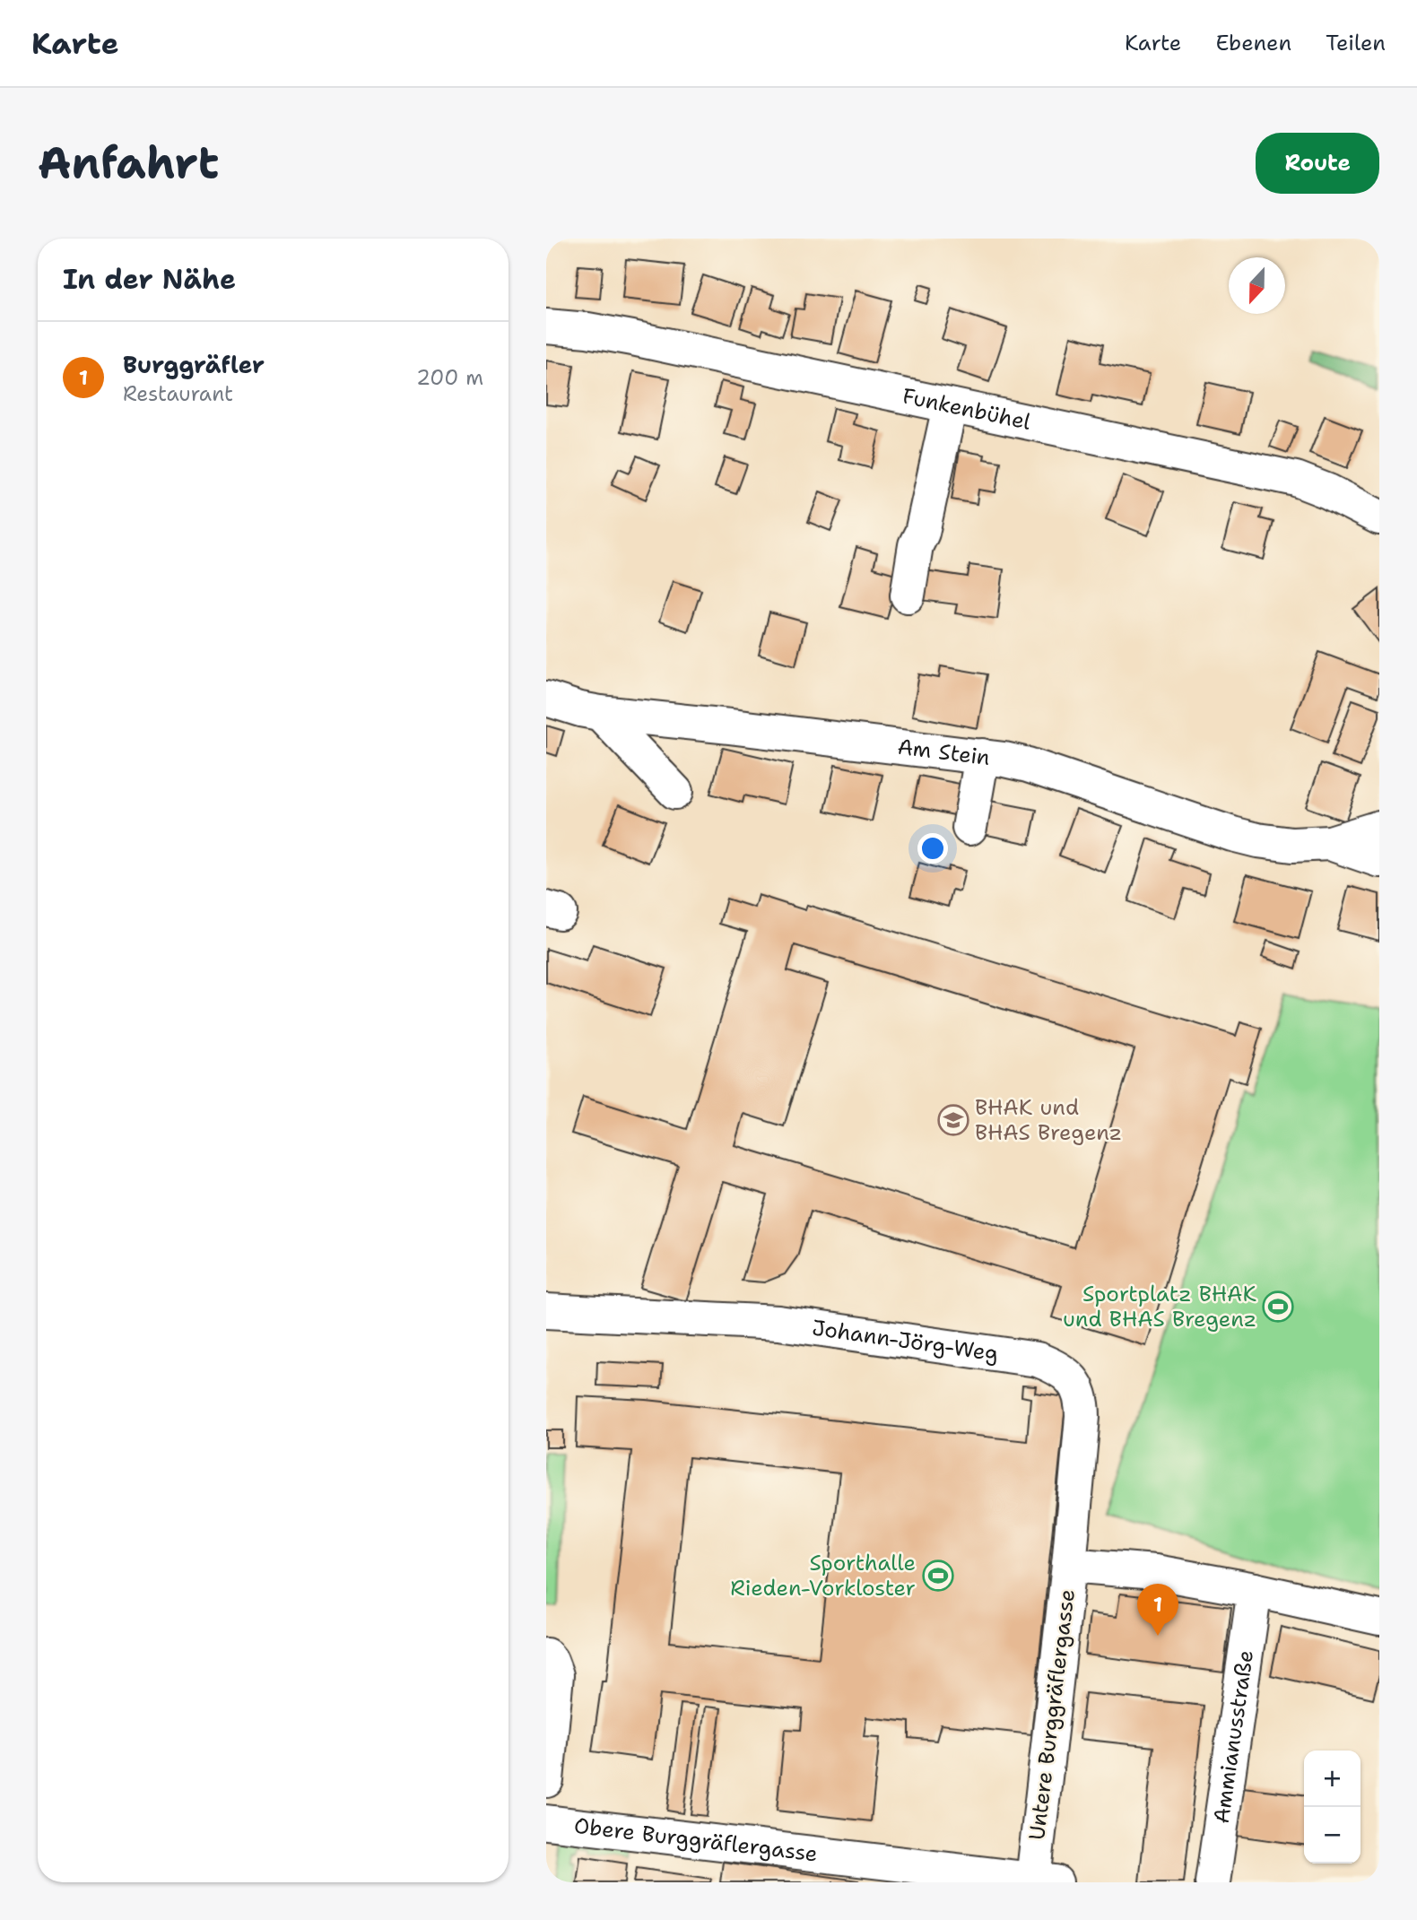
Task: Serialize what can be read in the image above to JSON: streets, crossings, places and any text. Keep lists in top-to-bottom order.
{
  "streets": {
    "street": [
      "Funkenbühel",
      "Am Stein",
      "Johann-Jörg-Weg",
      "Untere Burggräflergasse",
      "Ammianusstraße",
      "Obere Burggräflergasse"
    ]
  },
  "crossings": [
    ["Johann-Jörg-Weg", "Untere Burggräflergasse"],
    ["Untere Burggräflergasse", "Obere Burggräflergasse"]
  ],
  "places": {
    "school or university": ["BHAK und BHAS Bregenz"],
    "sports": ["Sportplatz BHAK und BHAS Bregenz", "Sporthalle Rieden-Vorkloster"]
  },
  "north": "bottom",
  "page": {
    "header": "Karte",
    "nav": ["Karte", "Ebenen", "Teilen"],
    "buttons": "Route",
    "title": "Anfahrt",
    "heading": "In der Nähe",
    "list": [
      {
        "mark": "1",
        "name": "Burggräfler",
        "note": "Restaurant",
        "value": "200 m"
      }
    ],
    "pins": "1",
    "map_buttons": ["+", "−"]
  }
}
